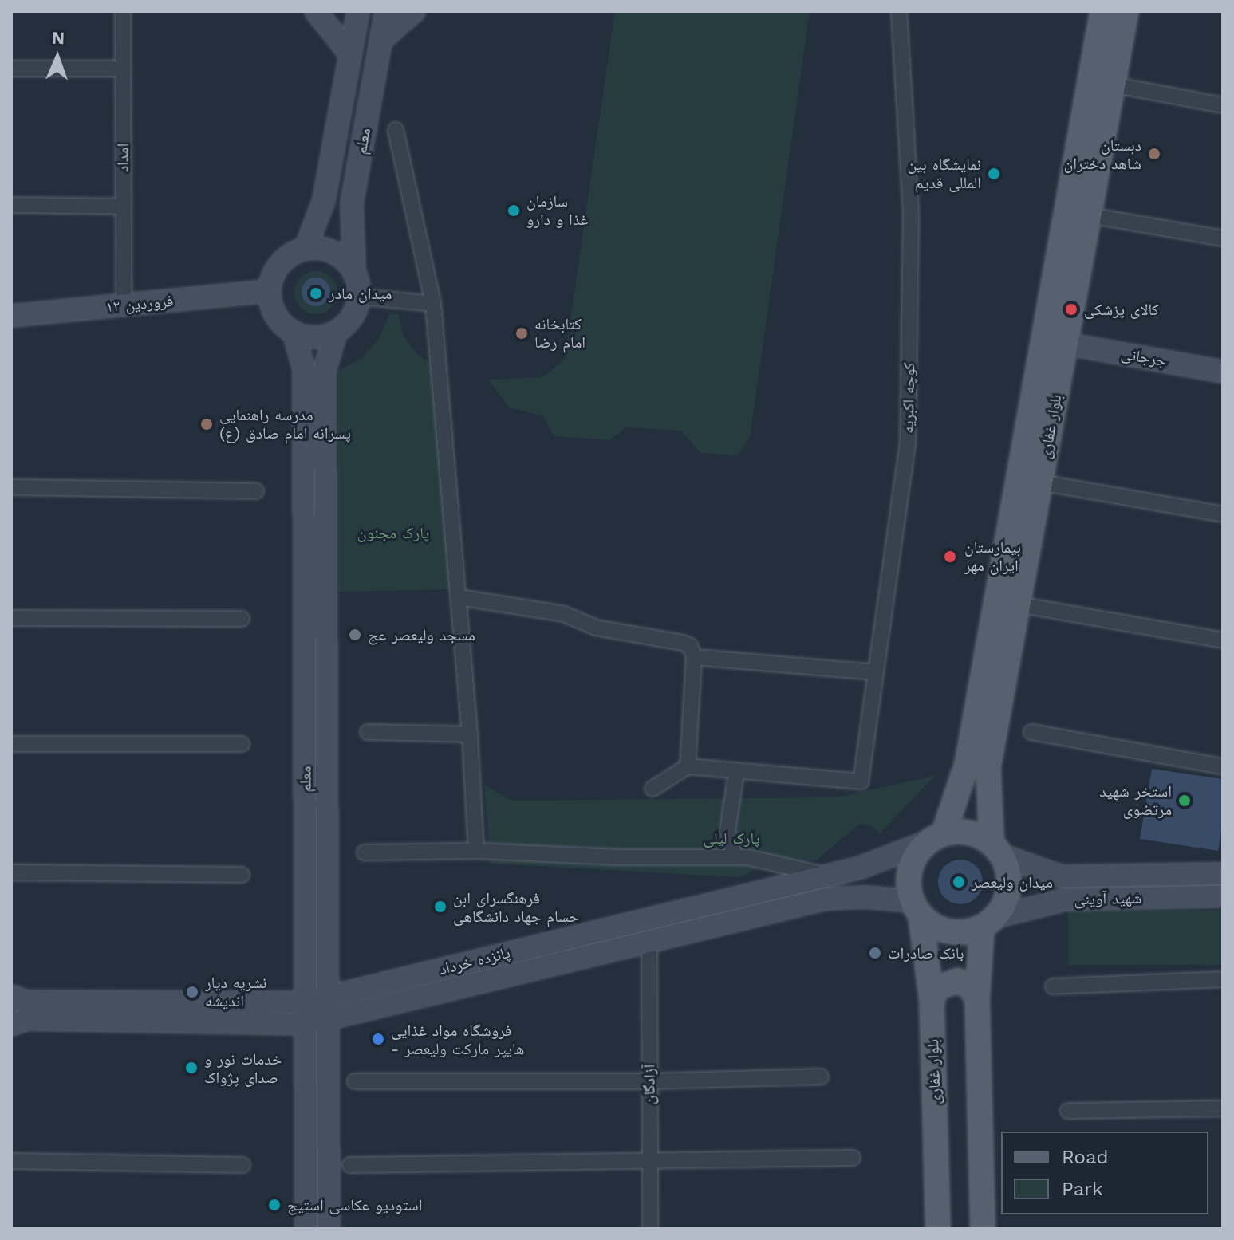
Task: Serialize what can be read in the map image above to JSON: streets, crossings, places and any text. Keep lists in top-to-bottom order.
{
  "streets": {
    "main road": [
      "معلم",
      "۱۲ فروردین",
      "جرجانی",
      "بلوار غفاری",
      "شهید آوینی",
      "پانزده خرداد"
    ],
    "street": ["امداد", "کوچه اکبریه", "آزادگان"]
  },
  "crossings": [
    ["معلم", "۱۲ فروردین"],
    ["معلم", "پانزده خرداد"],
    ["امداد", "۱۲ فروردین"],
    ["جرجانی", "بلوار غفاری"],
    ["بلوار غفاری", "شهید آوینی"],
    ["بلوار غفاری", "پانزده خرداد"],
    ["شهید آوینی", "پانزده خرداد"],
    ["پانزده خرداد", "آزادگان"]
  ],
  "parks": ["پارک مجنون", "پارک لیلی"],
  "places": [
    "دبستان شاهد دختران",
    "نمایشگاه بین المللی قدیم",
    "سازمان غذا و دارو",
    "میدان مادر",
    "کالای پزشکی",
    "کتابخانه امام رضا",
    "مدرسه راهنمایی پسرانه امام صادق (ع)",
    "بیمارستان ایران مهر",
    "مسجد ولیعصر عج",
    "استخر شهید مرتضوی",
    "میدان ولیعصر",
    "فرهنگسرای ابن حسام جهاد دانشگاهی",
    "بانک صادرات",
    "نشریه دیار اندیشه",
    "فروشگاه مواد غذایی - هایپر مارکت ولیعصر",
    "خدمات نور و صدای پژواک",
    "استودیو عکاسی استیج"
  ],
  "legend": ["Road", "Park"],
  "north": "top"
}
